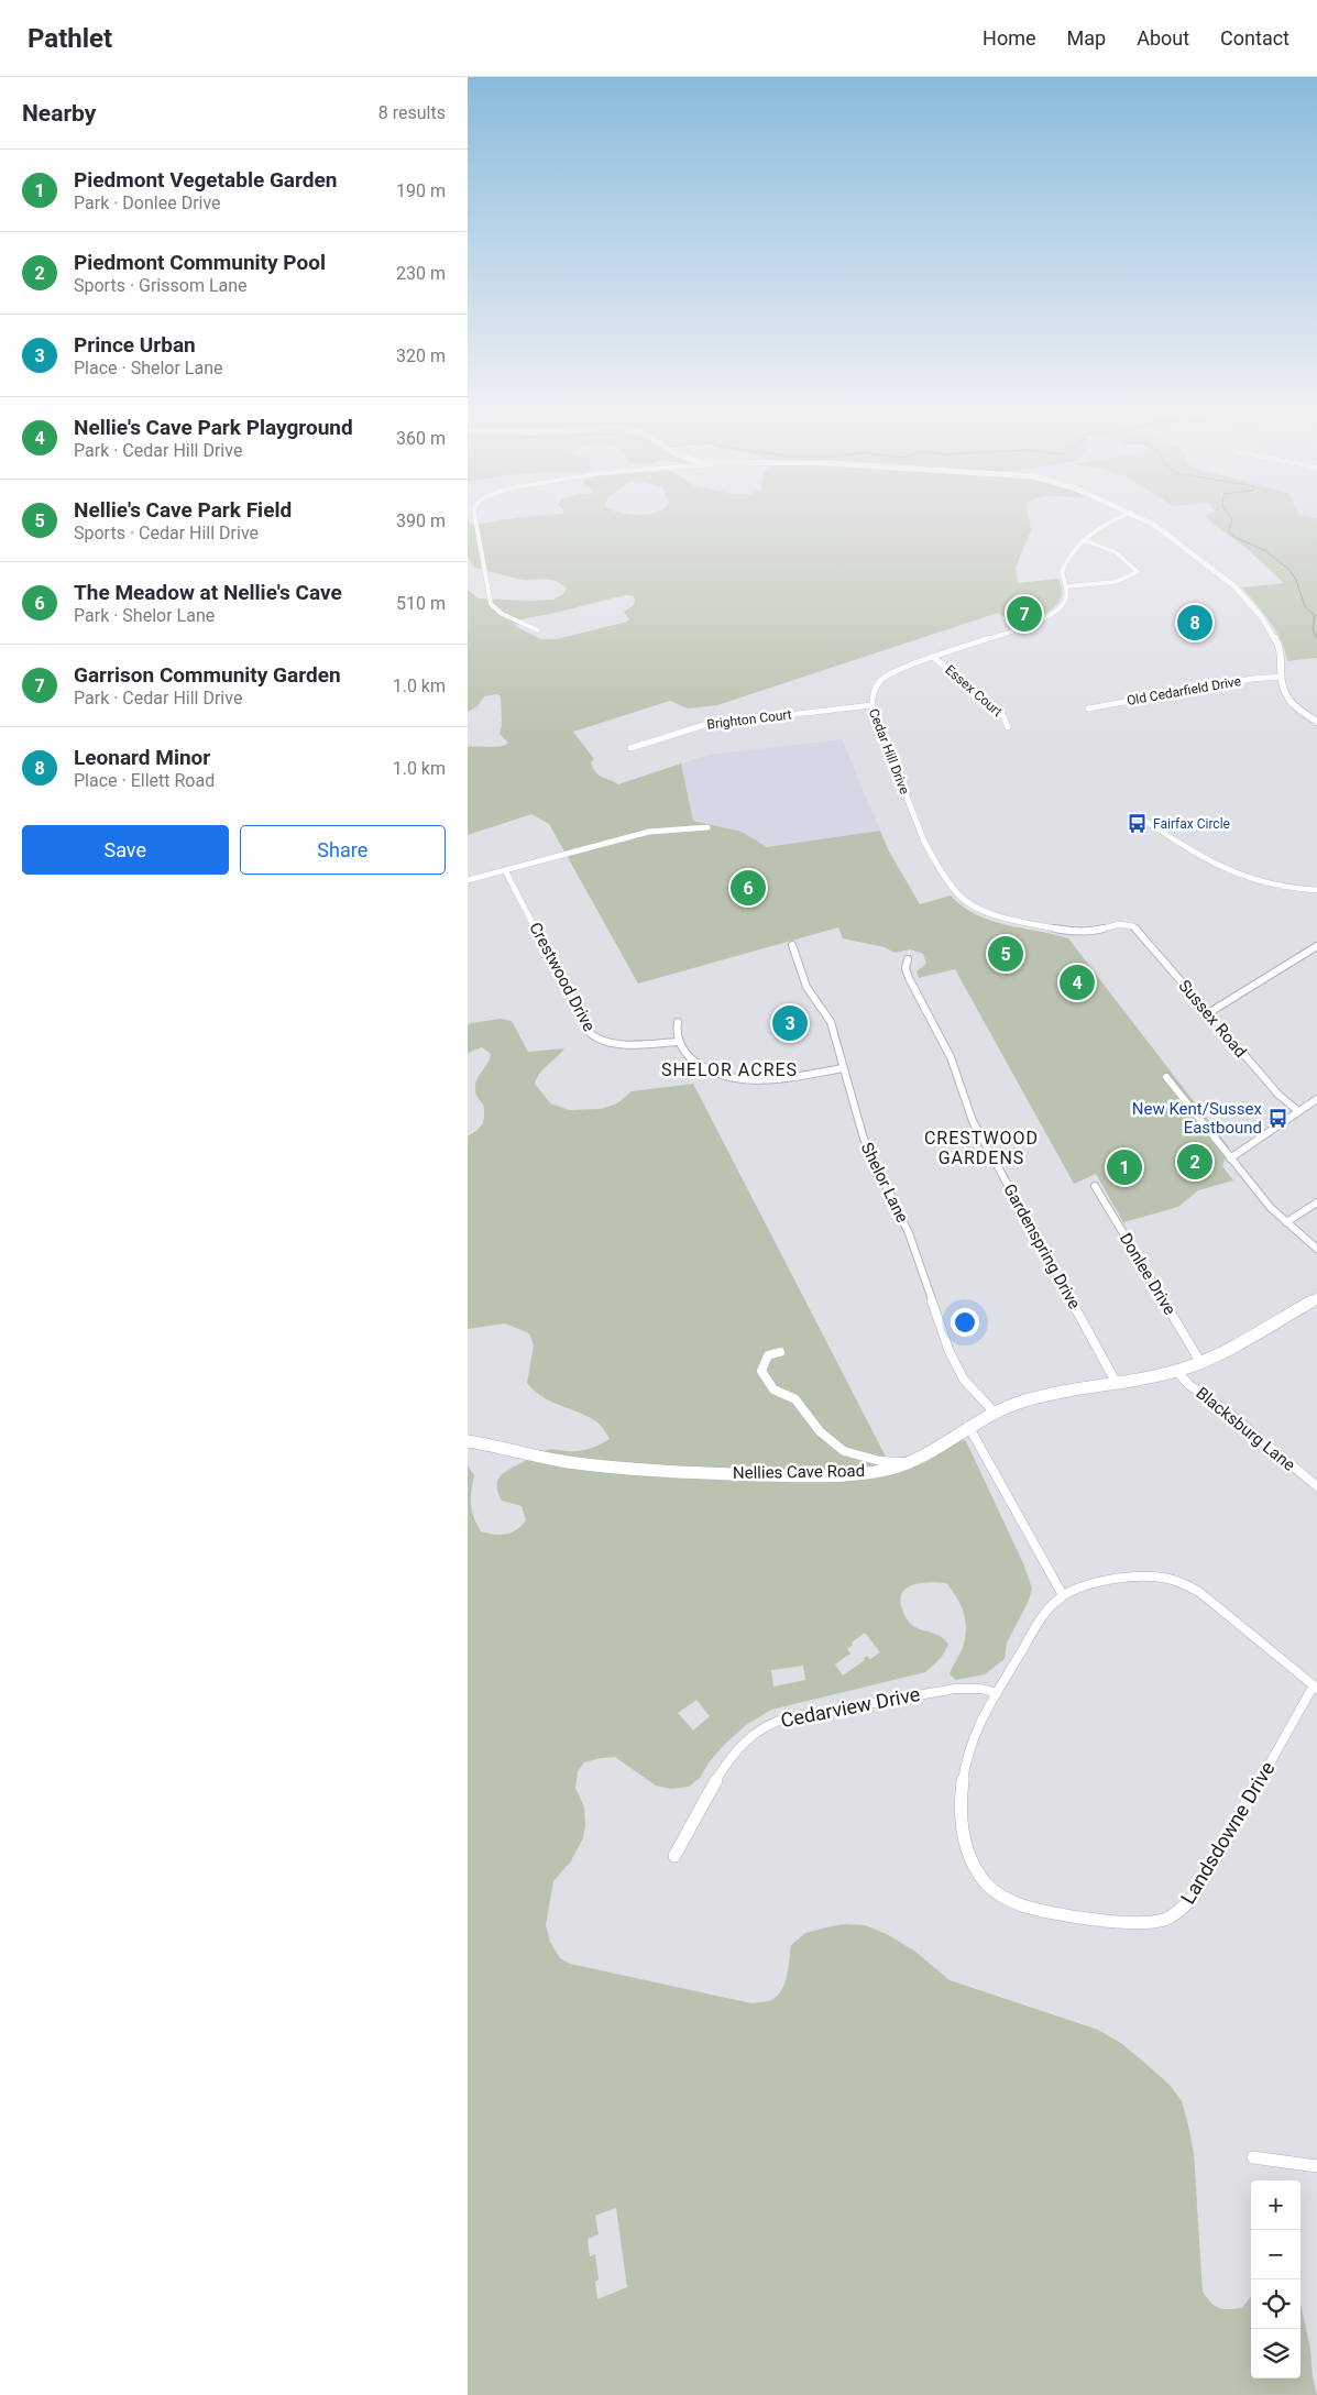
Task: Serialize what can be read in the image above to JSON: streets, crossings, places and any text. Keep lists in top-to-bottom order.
{
  "streets": {
    "street": [
      "Essex Court",
      "Old Cedarfield Drive",
      "Brighton Court",
      "Cedar Hill Drive",
      "Crestwood Drive",
      "Sussex Road",
      "Shelor Lane",
      "Gardenspring Drive",
      "Donlee Drive",
      "Blacksburg Lane",
      "Nellies Cave Road",
      "Cedarview Drive",
      "Landsdowne Drive"
    ]
  },
  "crossings": [
    ["Essex Court", "Cedar Hill Drive"],
    ["Brighton Court", "Cedar Hill Drive"],
    ["Cedar Hill Drive", "Sussex Road"],
    ["Shelor Lane", "Nellies Cave Road"],
    ["Gardenspring Drive", "Nellies Cave Road"],
    ["Donlee Drive", "Nellies Cave Road"],
    ["Blacksburg Lane", "Nellies Cave Road"],
    ["Cedarview Drive", "Landsdowne Drive"]
  ],
  "districts": ["SHELOR ACRES", "CRESTWOOD GARDENS"],
  "places": {
    "bus stop": ["Fairfax Circle", "New Kent/Sussex Eastbound"]
  },
  "page": {
    "header": "Pathlet",
    "nav": [
      "Home",
      "Map",
      "About",
      "Contact"
    ],
    "heading": ["Nearby", "8 results"],
    "list": [
      {
        "mark": "1",
        "name": "Piedmont Vegetable Garden",
        "note": "Park · Donlee Drive",
        "value": "190 m"
      },
      {
        "mark": "2",
        "name": "Piedmont Community Pool",
        "note": "Sports · Grissom Lane",
        "value": "230 m"
      },
      {
        "mark": "3",
        "name": "Prince Urban",
        "note": "Place · Shelor Lane",
        "value": "320 m"
      },
      {
        "mark": "4",
        "name": "Nellie's Cave Park Playground",
        "note": "Park · Cedar Hill Drive",
        "value": "360 m"
      },
      {
        "mark": "5",
        "name": "Nellie's Cave Park Field",
        "note": "Sports · Cedar Hill Drive",
        "value": "390 m"
      },
      {
        "mark": "6",
        "name": "The Meadow at Nellie's Cave",
        "note": "Park · Shelor Lane",
        "value": "510 m"
      },
      {
        "mark": "7",
        "name": "Garrison Community Garden",
        "note": "Park · Cedar Hill Drive",
        "value": "1.0 km"
      },
      {
        "mark": "8",
        "name": "Leonard Minor",
        "note": "Place · Ellett Road",
        "value": "1.0 km"
      }
    ],
    "pins": [
      "7",
      "8",
      "6",
      "5",
      "4",
      "3",
      "2",
      "1"
    ],
    "buttons": ["Save", "Share"],
    "map_buttons": ["+", "−"]
  }
}
